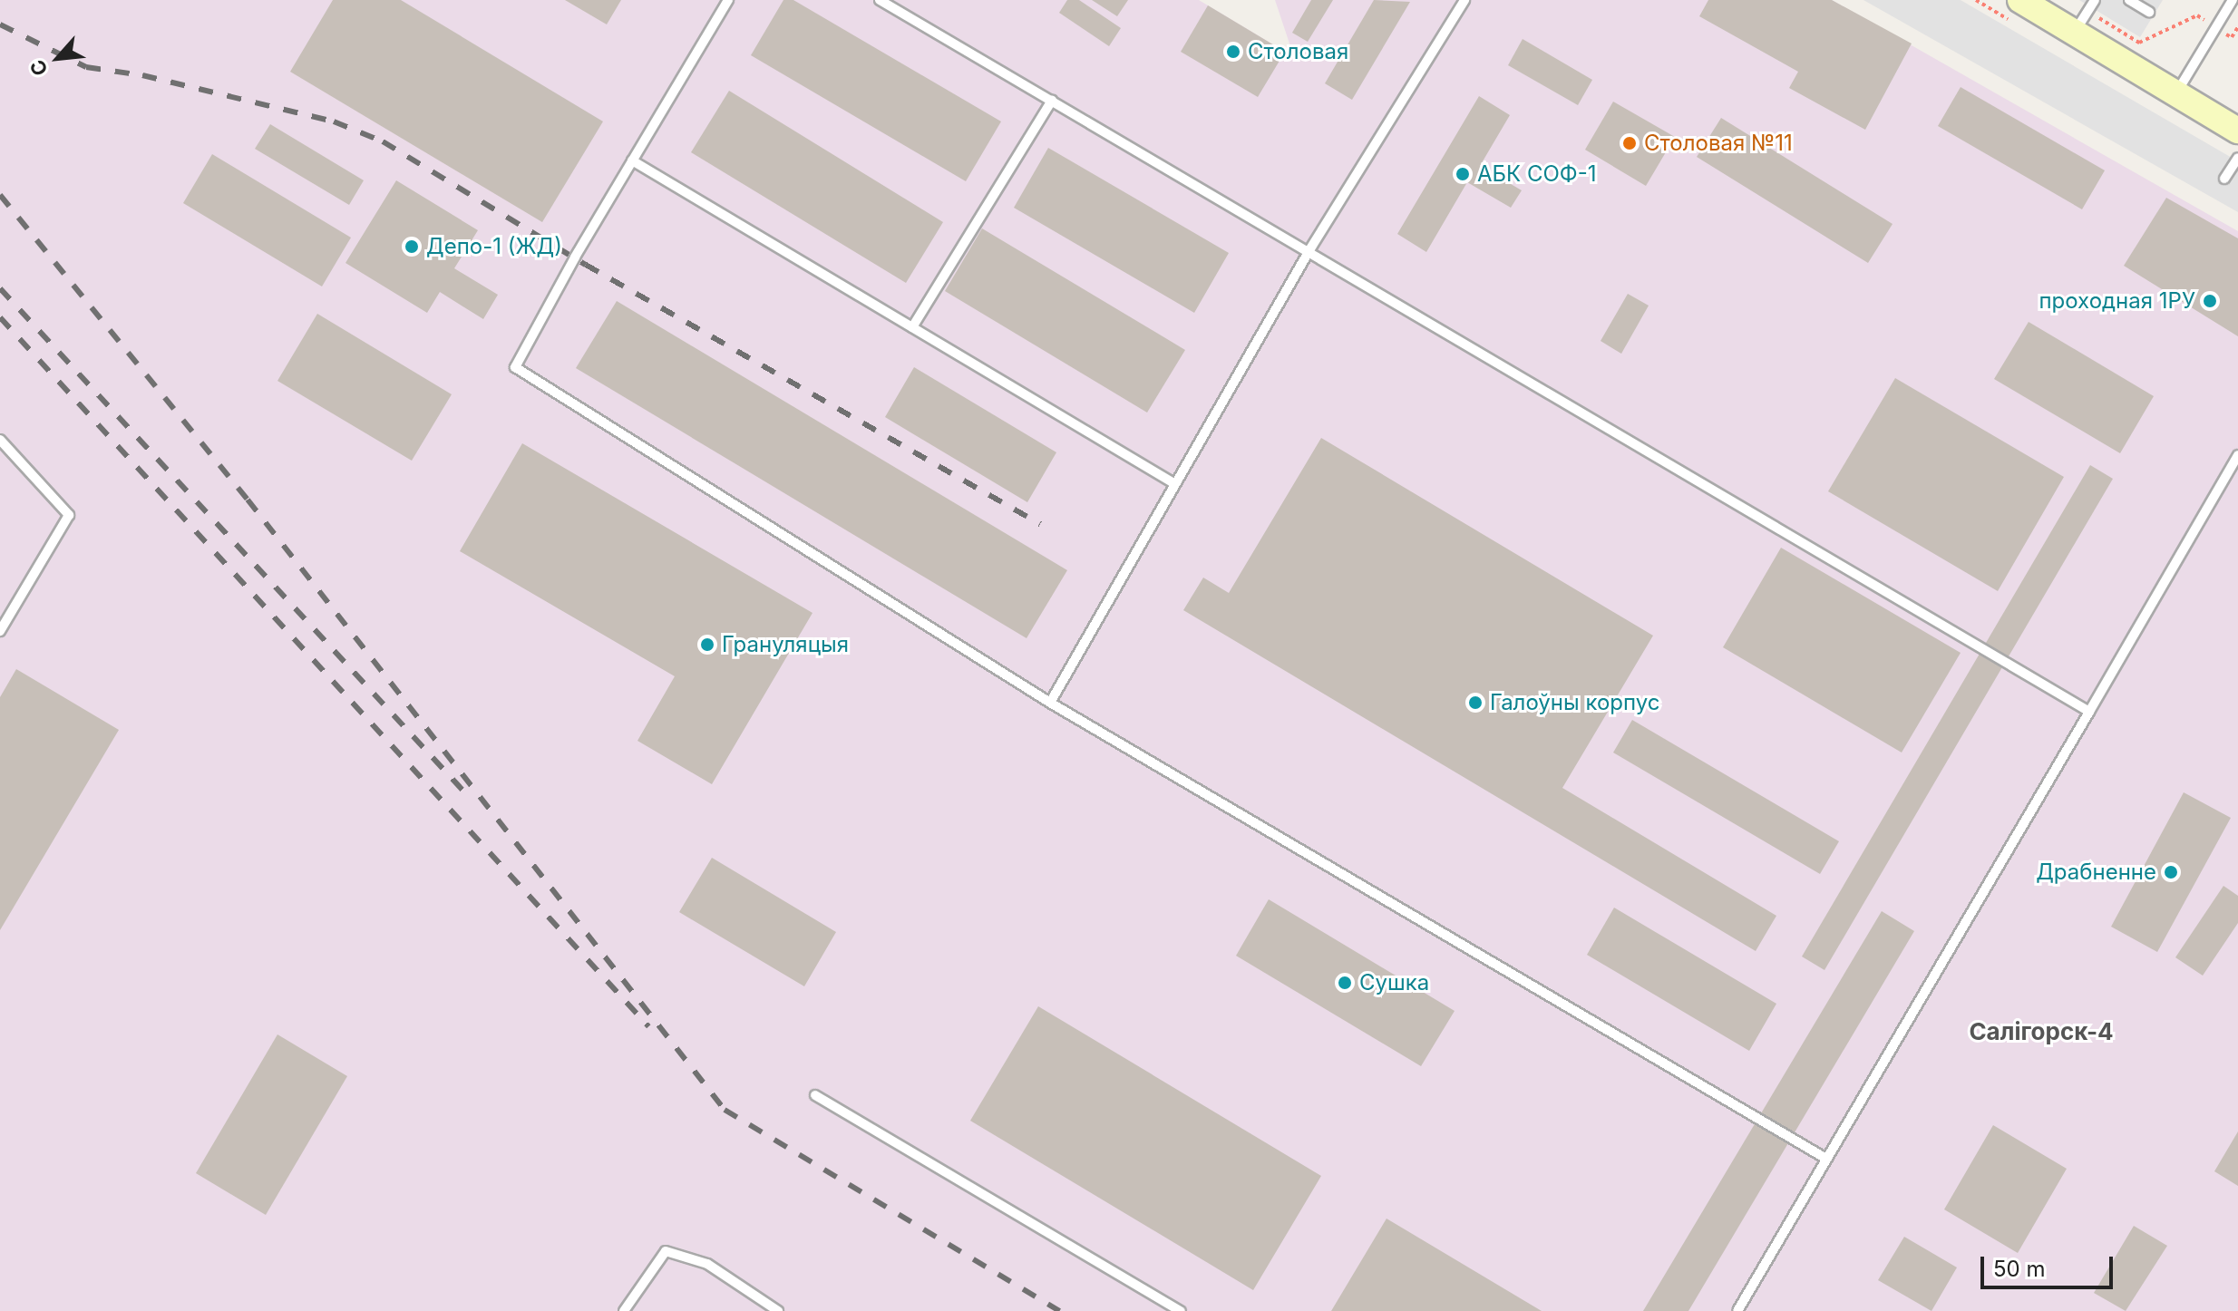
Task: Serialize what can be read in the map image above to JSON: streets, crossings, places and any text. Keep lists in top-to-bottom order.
{
  "districts": ["Салігорск-4"],
  "places": [
    "Столовая",
    "Столовая №11",
    "АБК СОФ-1",
    "Депо-1 (ЖД)",
    "проходная 1РУ",
    "Грануляцыя",
    "Галоўны корпус",
    "Драбненне",
    "Сушка"
  ],
  "scale_bar": "50 m",
  "north": "bottom left"
}
